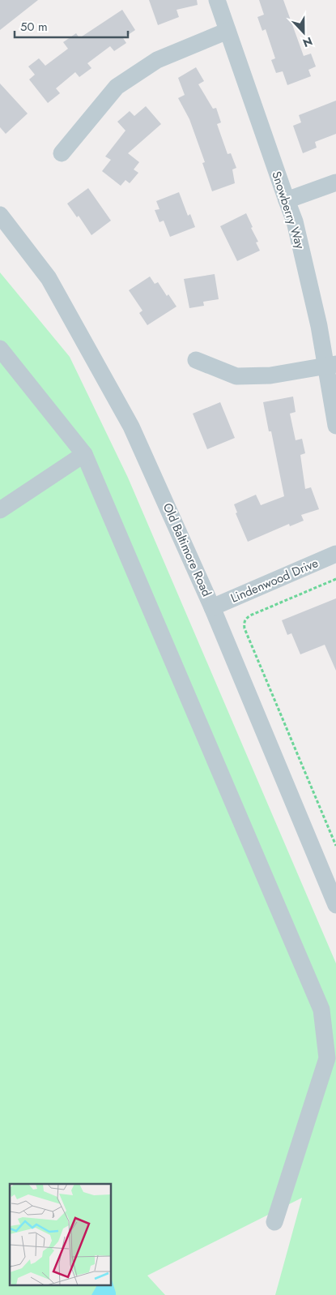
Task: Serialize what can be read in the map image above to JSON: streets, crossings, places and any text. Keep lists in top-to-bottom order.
{
  "streets": {
    "street": ["Snowberry Way", "Old Baltimore Road", "Lindenwood Drive"]
  },
  "crossings": [
    ["Old Baltimore Road", "Lindenwood Drive"]
  ],
  "scale_bar": "50 m",
  "north": "bottom"
}
